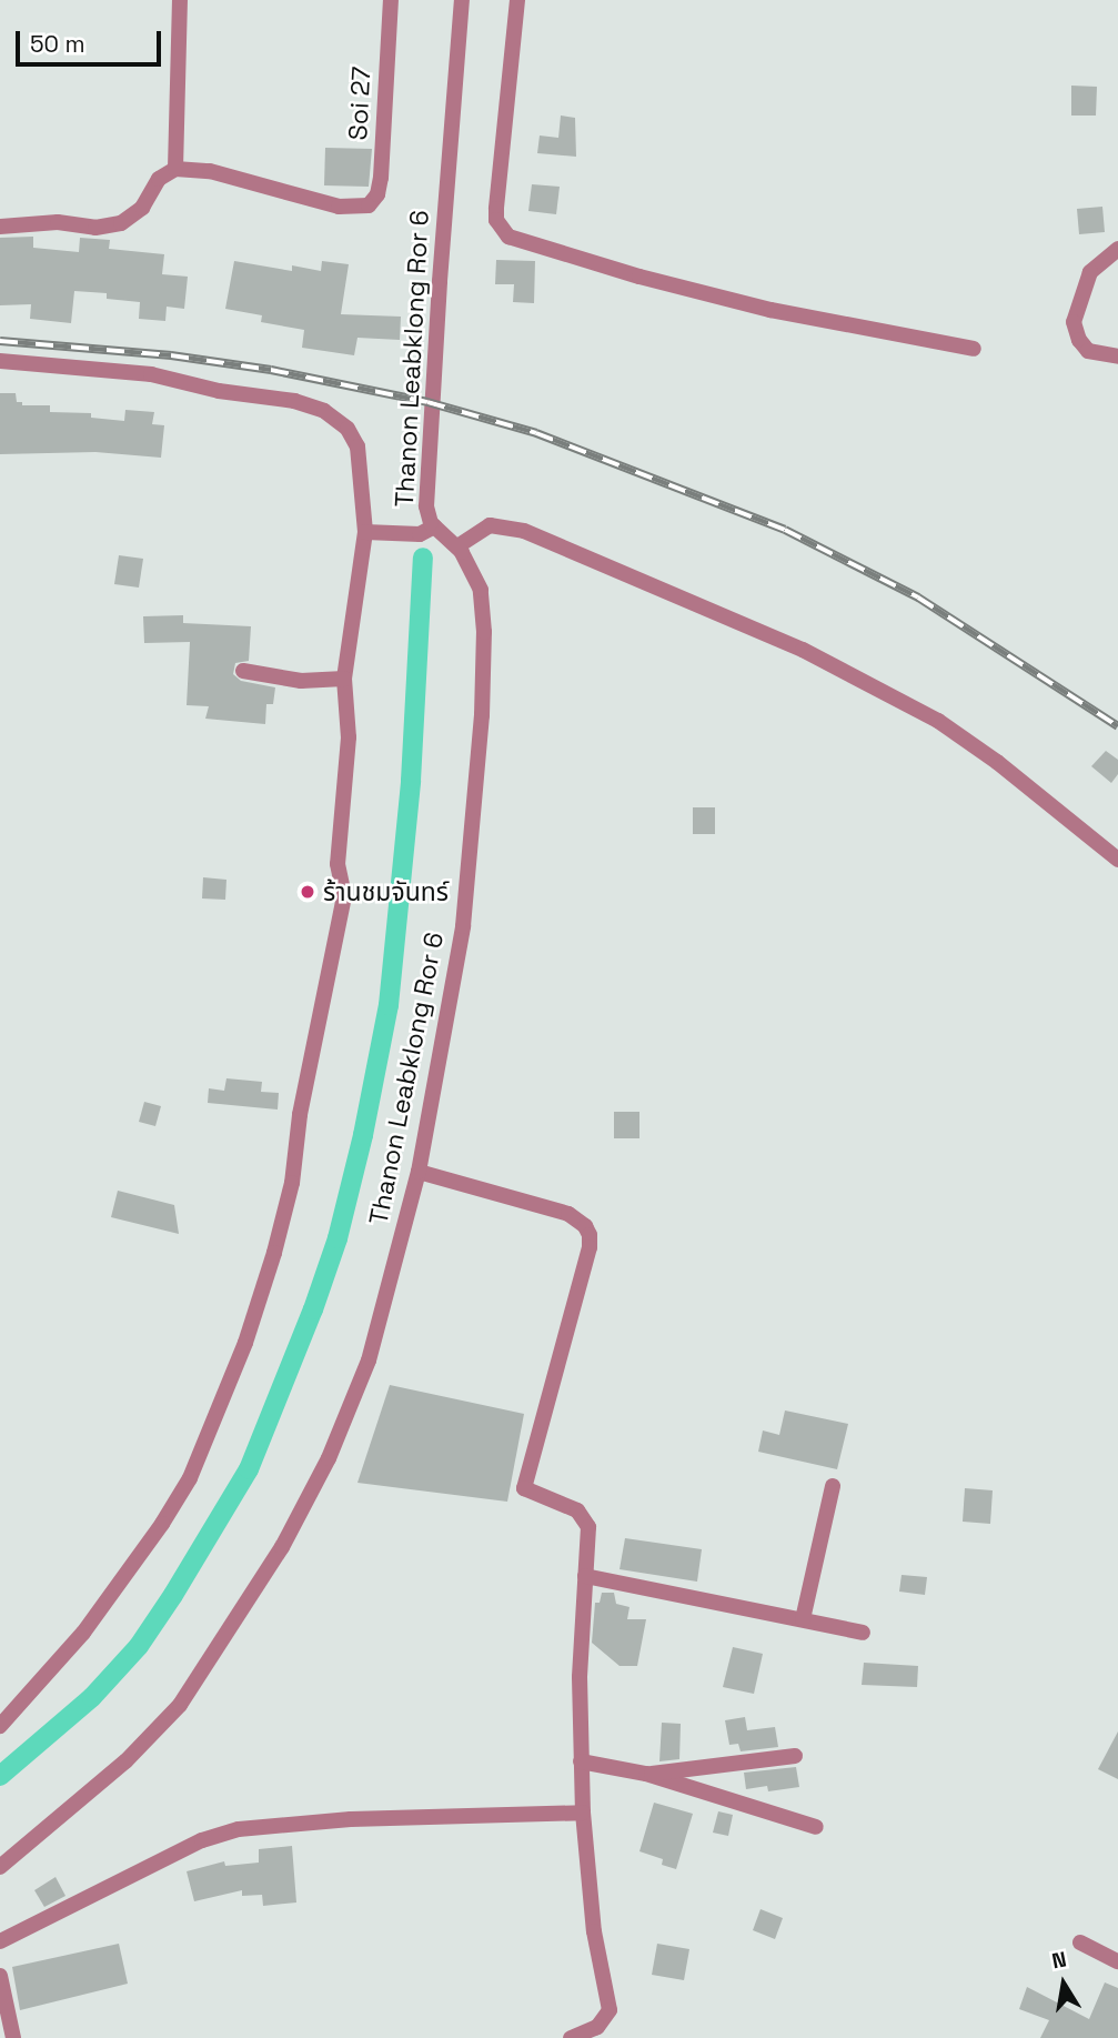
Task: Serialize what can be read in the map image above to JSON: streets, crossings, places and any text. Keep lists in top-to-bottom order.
{
  "streets": {
    "street": ["Soi 27", "Thanon Leabklong Ror 6"]
  },
  "places": ["ร้านชมจันทร์"],
  "scale_bar": "50 m",
  "north": "top"
}
